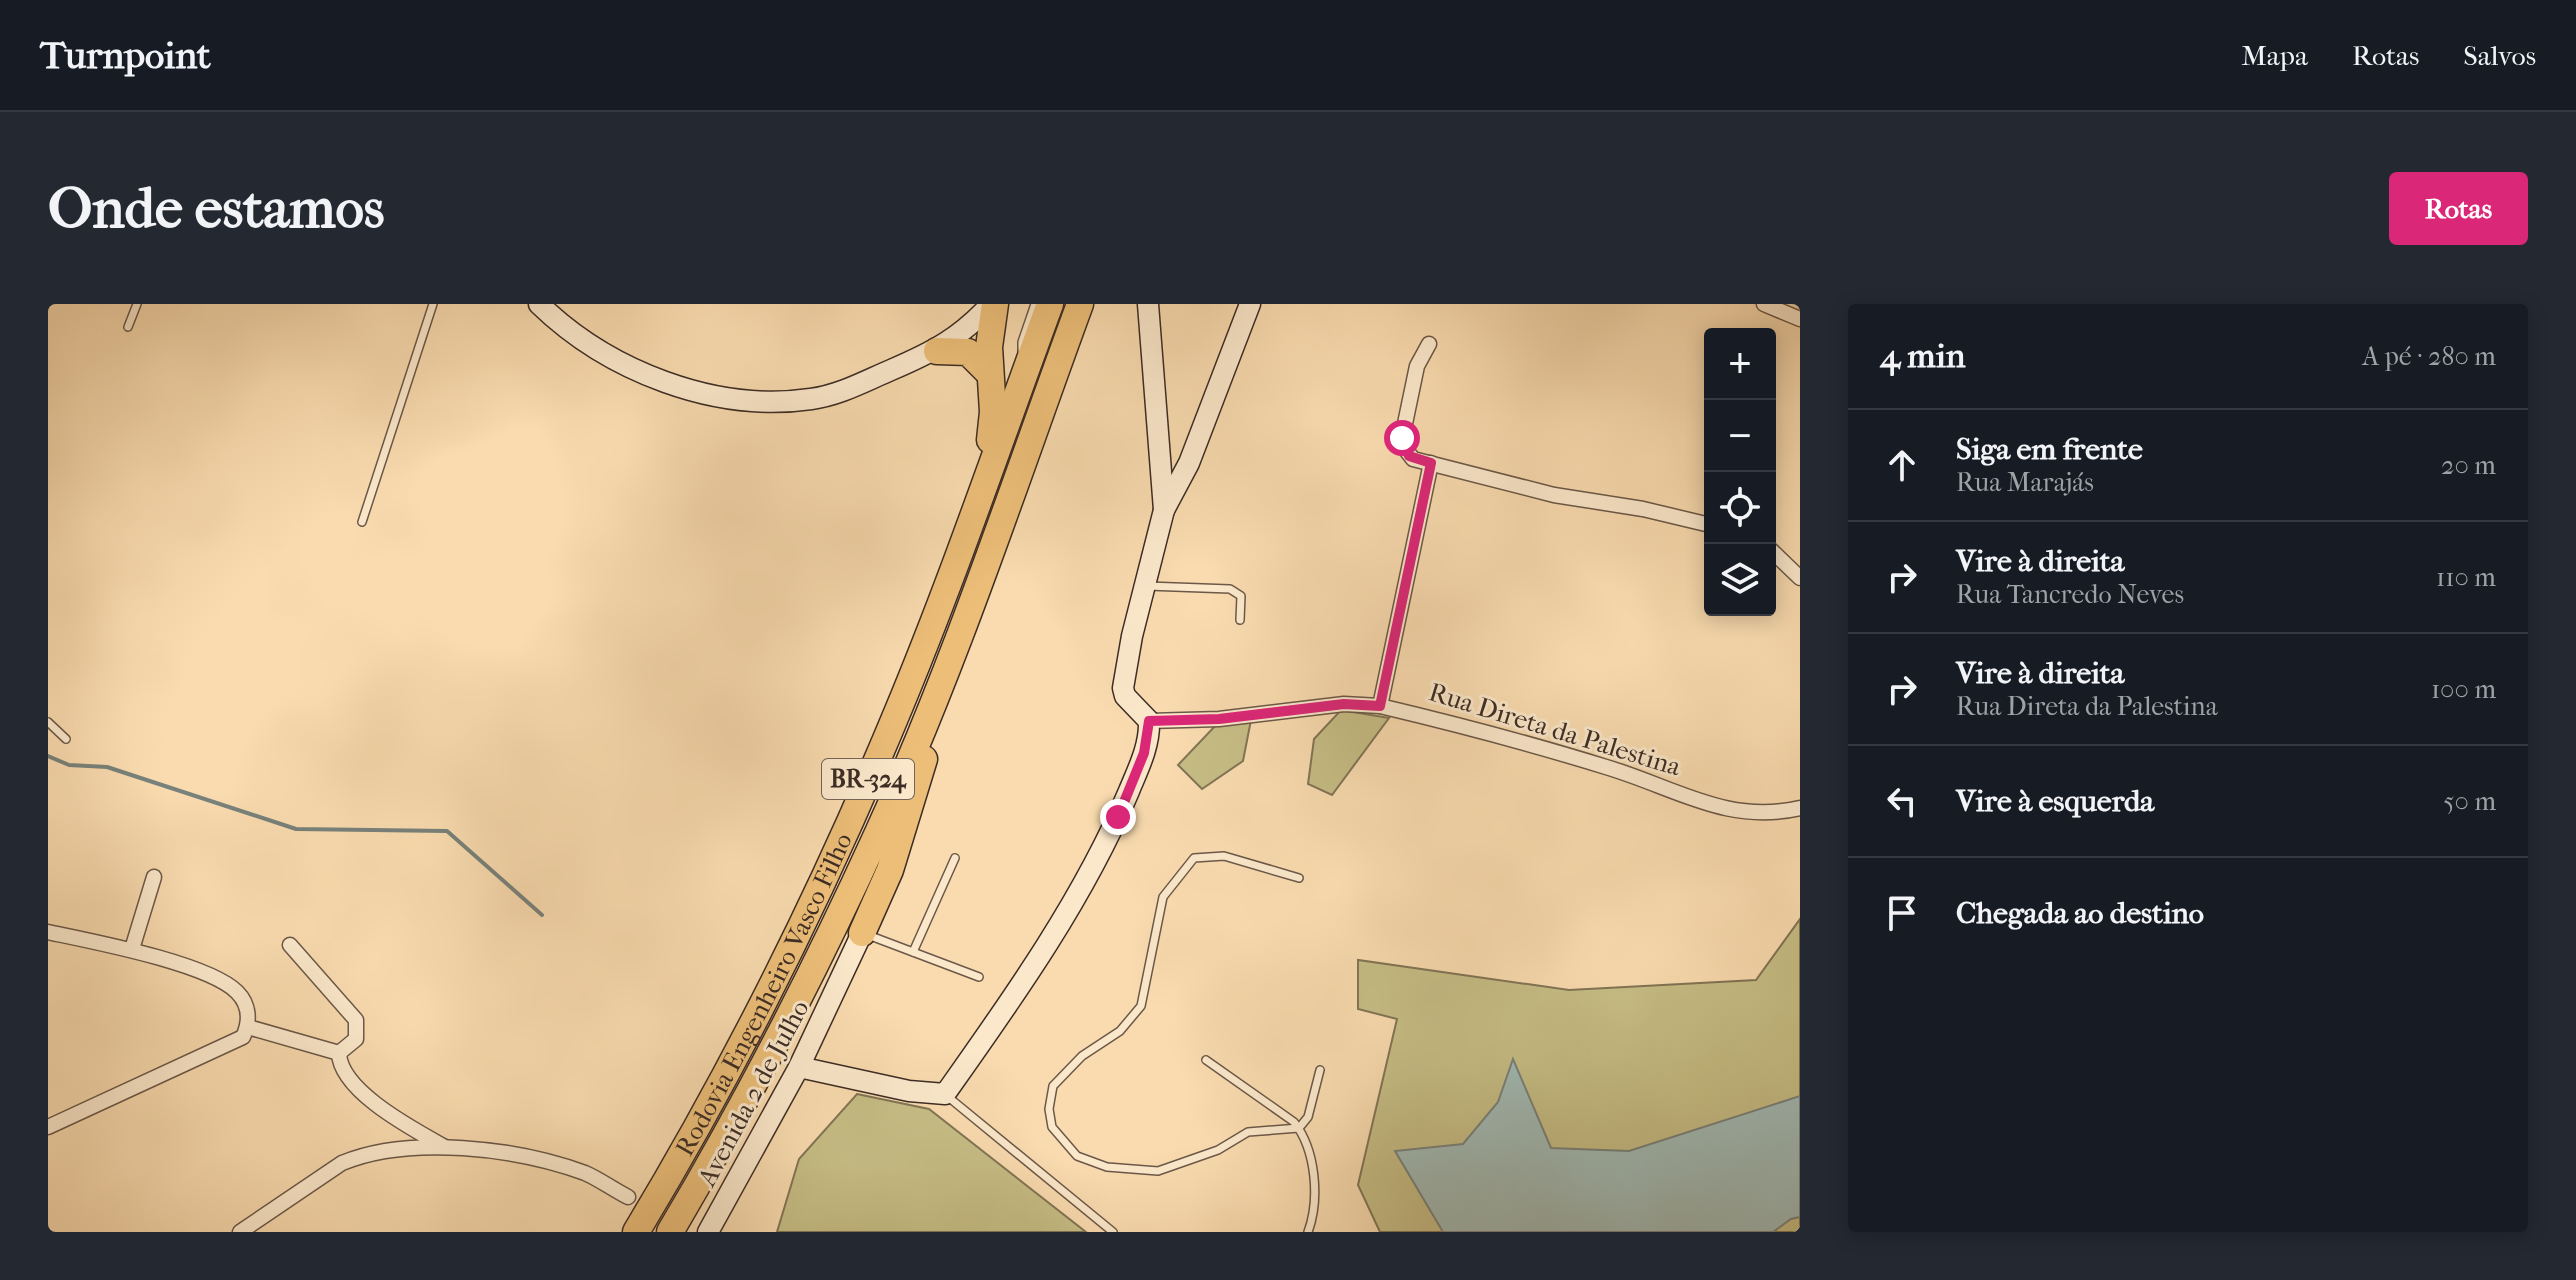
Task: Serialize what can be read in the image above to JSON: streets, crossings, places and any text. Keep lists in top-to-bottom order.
{
  "streets": {
    "highway": ["BR-324", "Rodovia Engenheiro Vasco Filho"],
    "main road": ["Avenida 2 de Julho"],
    "street": ["Rua Direta da Palestina"]
  },
  "page": {
    "header": "Turnpoint",
    "nav": ["Mapa", "Rotas", "Salvos"],
    "buttons": "Rotas",
    "title": "Onde estamos",
    "heading": ["4 min", "A pé · 280 m"],
    "map_buttons": ["+", "−"],
    "list": [
      ["Siga em frente", "Rua Marajás", "20 m"],
      ["Vire à direita", "Rua Tancredo Neves", "110 m"],
      ["Vire à direita", "Rua Direta da Palestina", "100 m"],
      ["Vire à esquerda", "50 m"],
      "Chegada ao destino"
    ]
  }
}
